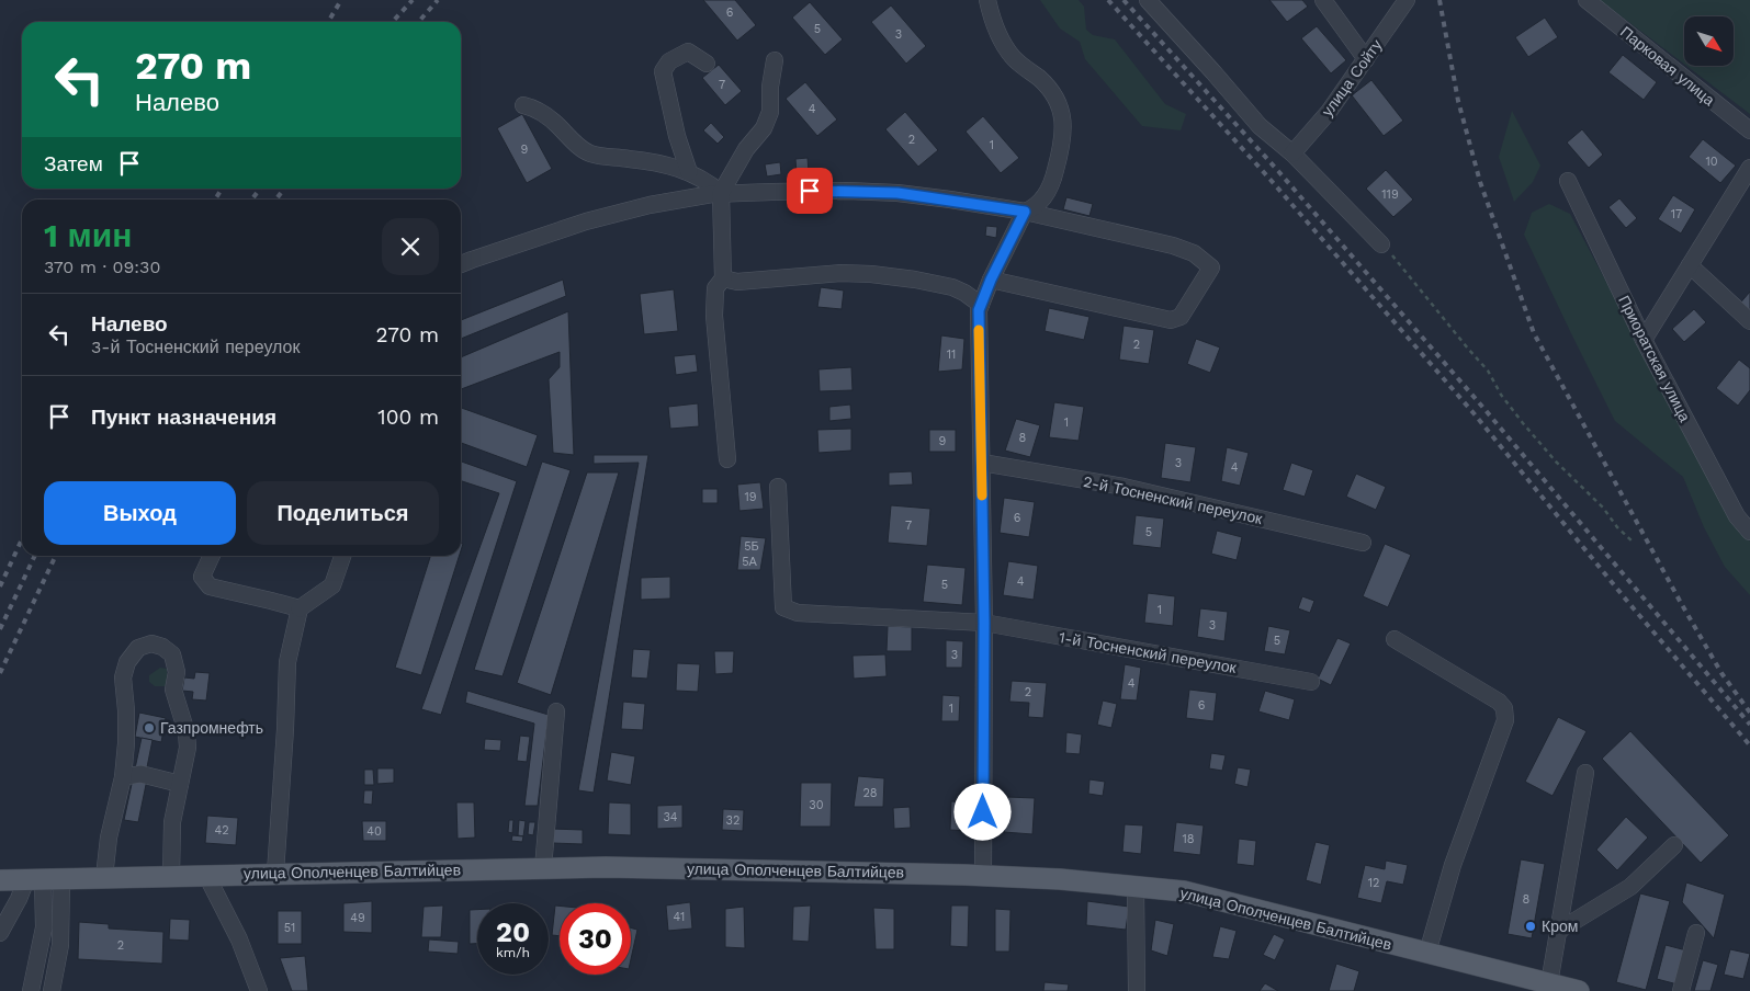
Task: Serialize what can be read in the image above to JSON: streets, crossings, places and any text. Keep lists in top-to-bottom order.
{
  "streets": {
    "main road": ["улица Ополченцев Балтийцев"],
    "street": [
      "Парковая улица",
      "улица Сойту",
      "Приоратская улица",
      "2-й Тосненский переулок",
      "1-й Тосненский переулок"
    ]
  },
  "places": ["Газпромнефть", "Кром"],
  "house_numbers": [
    "6",
    "5",
    "3",
    "7",
    "4",
    "2",
    "1",
    "9",
    "10",
    "119",
    "17",
    "2",
    "11",
    "1",
    "8",
    "9",
    "3",
    "4",
    "19",
    "6",
    "7",
    "5",
    "5Б",
    "5А",
    "4",
    "5",
    "1",
    "3",
    "5",
    "3",
    "4",
    "2",
    "6",
    "1",
    "28",
    "30",
    "34",
    "32",
    "42",
    "40",
    "18",
    "12",
    "8",
    "41",
    "49",
    "51",
    "2"
  ],
  "north": "bottom right",
  "page": {
    "turn": ["270 m", "Налево"],
    "then": "Затем",
    "heading": ["1 мин", "370 m · 09:30"],
    "list": [
      {
        "name": "Налево",
        "note": "3-й Тосненский переулок",
        "value": "270 m"
      },
      {
        "name": "Пункт назначения",
        "value": "100 m"
      }
    ],
    "buttons": ["Выход", "Поделиться"],
    "speed": "20 km/h",
    "limit": "30"
  }
}
